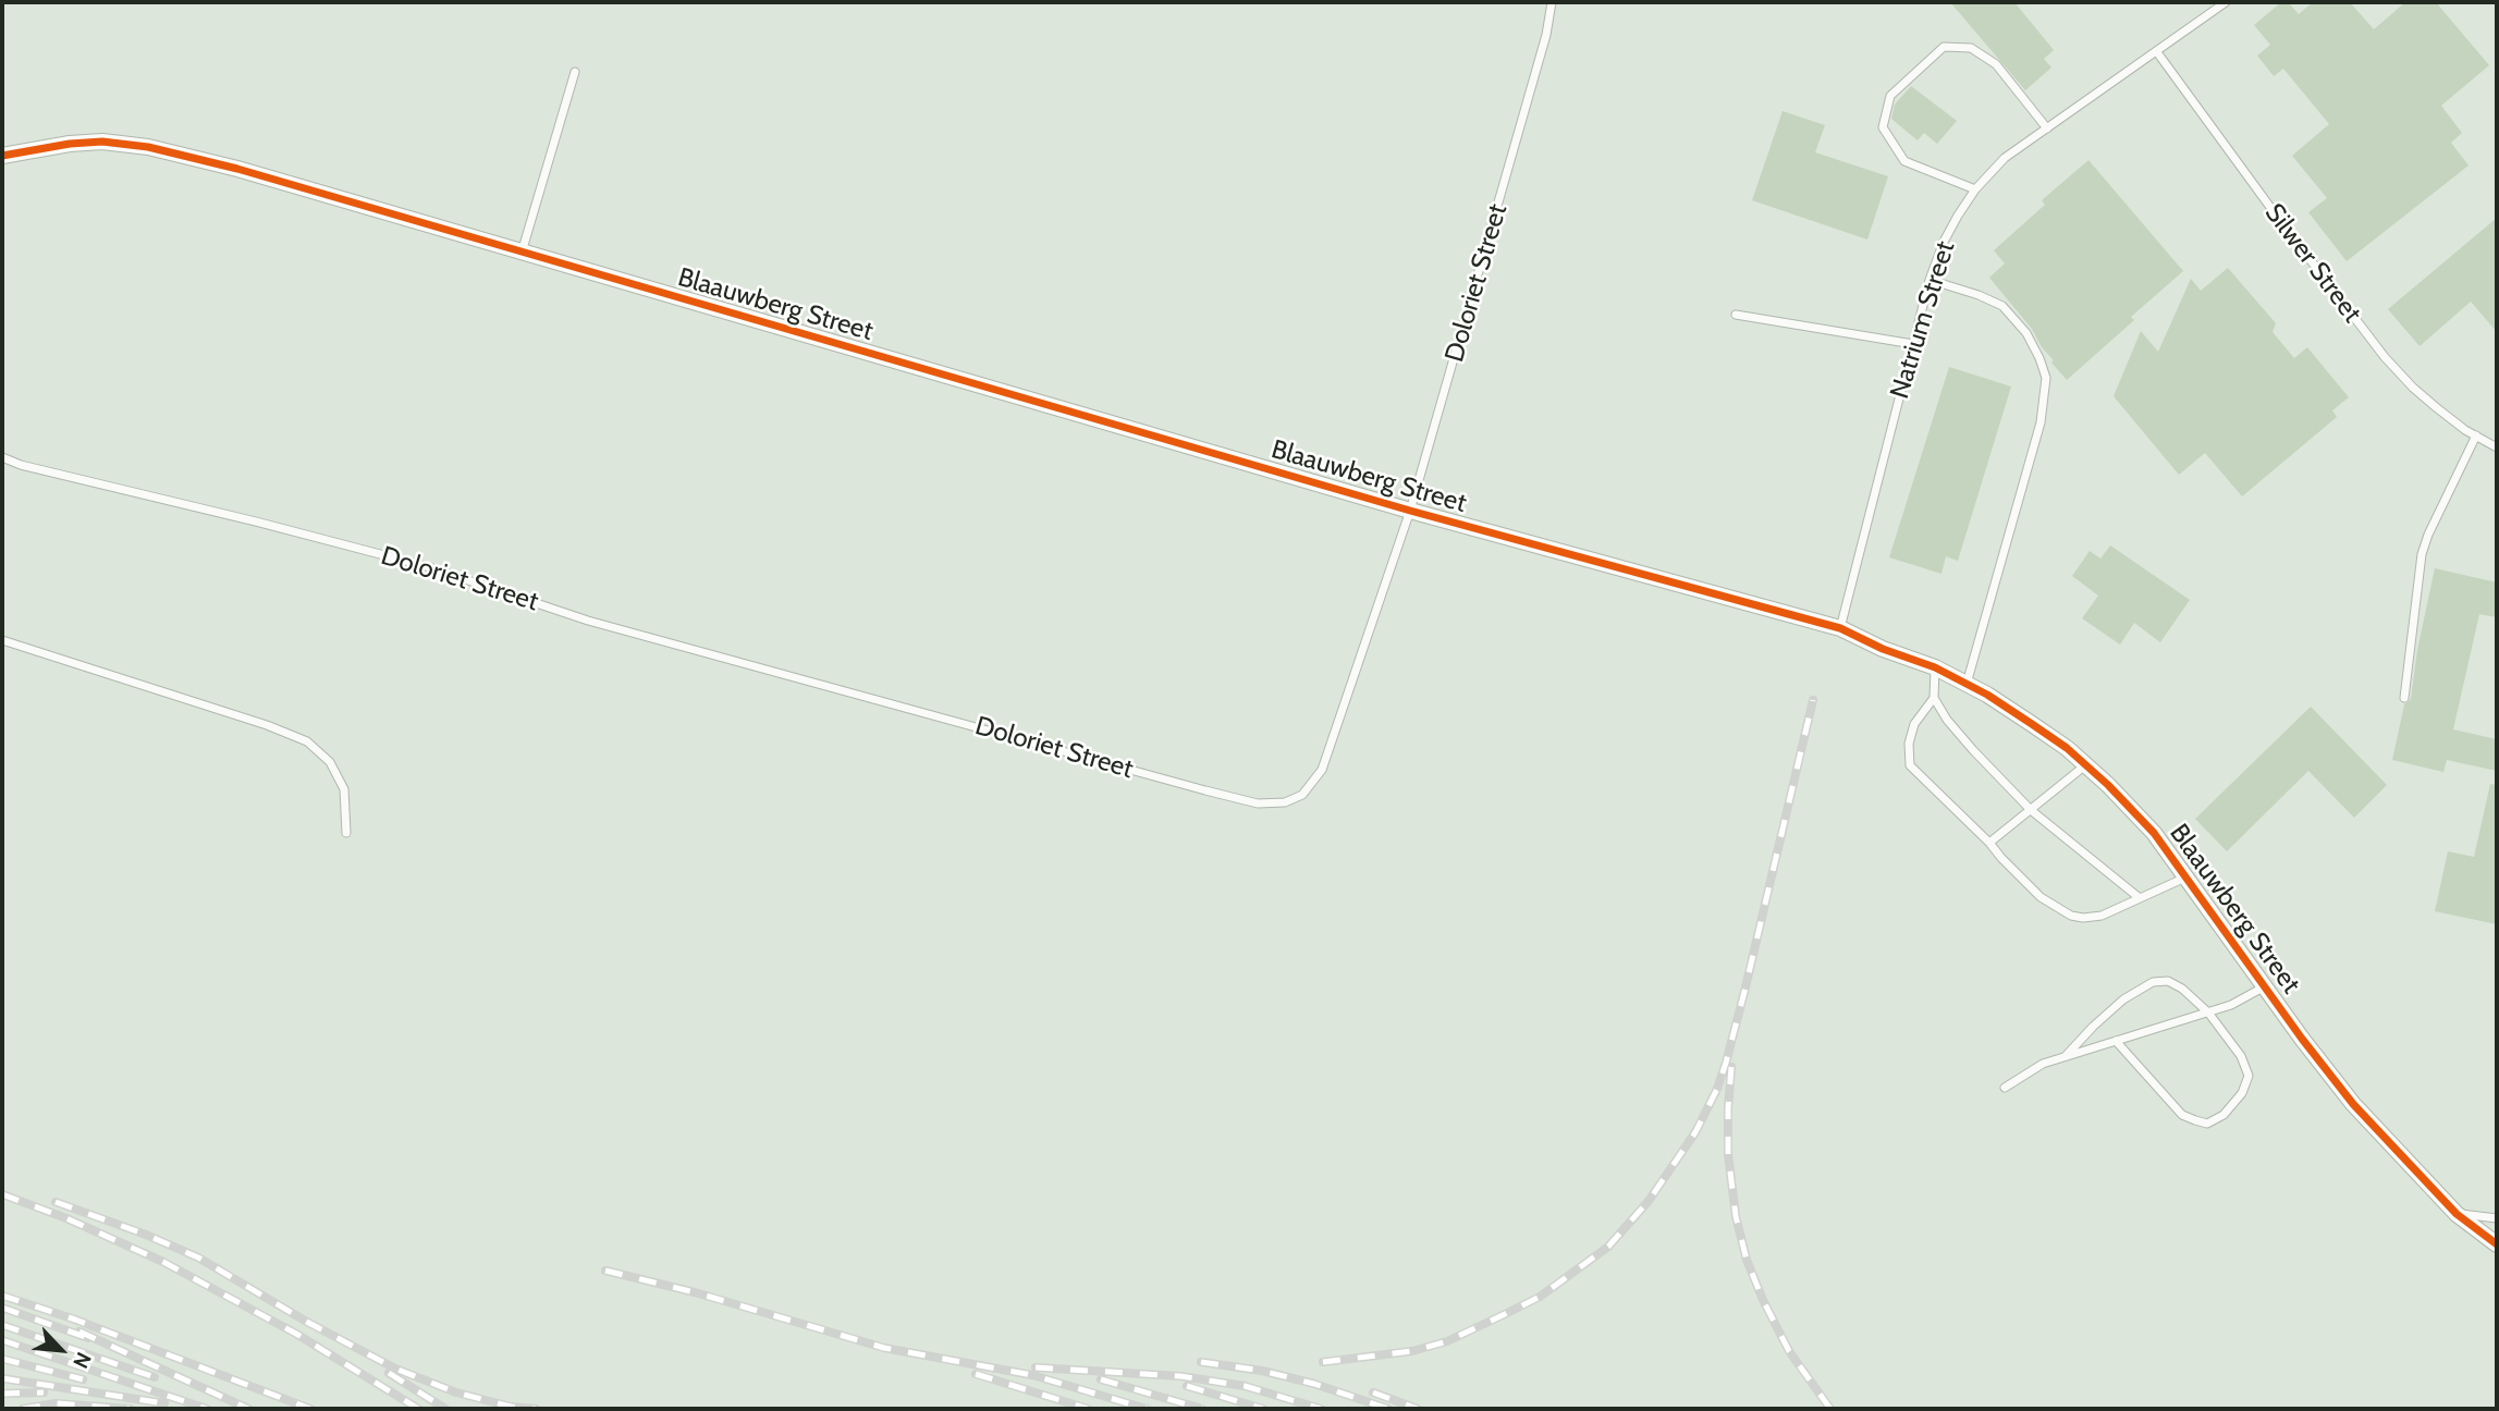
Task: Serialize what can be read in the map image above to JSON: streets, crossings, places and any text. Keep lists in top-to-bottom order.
{
  "streets": {
    "street": ["Blaauwberg Street"],
    "lane": ["Silwer Street", "Doloriet Street", "Natrium Street"]
  },
  "crossings": [
    ["Silwer Street", "Natrium Street"],
    ["Doloriet Street", "Blaauwberg Street"],
    ["Blaauwberg Street", "Natrium Street"]
  ],
  "north": "bottom right"
}
